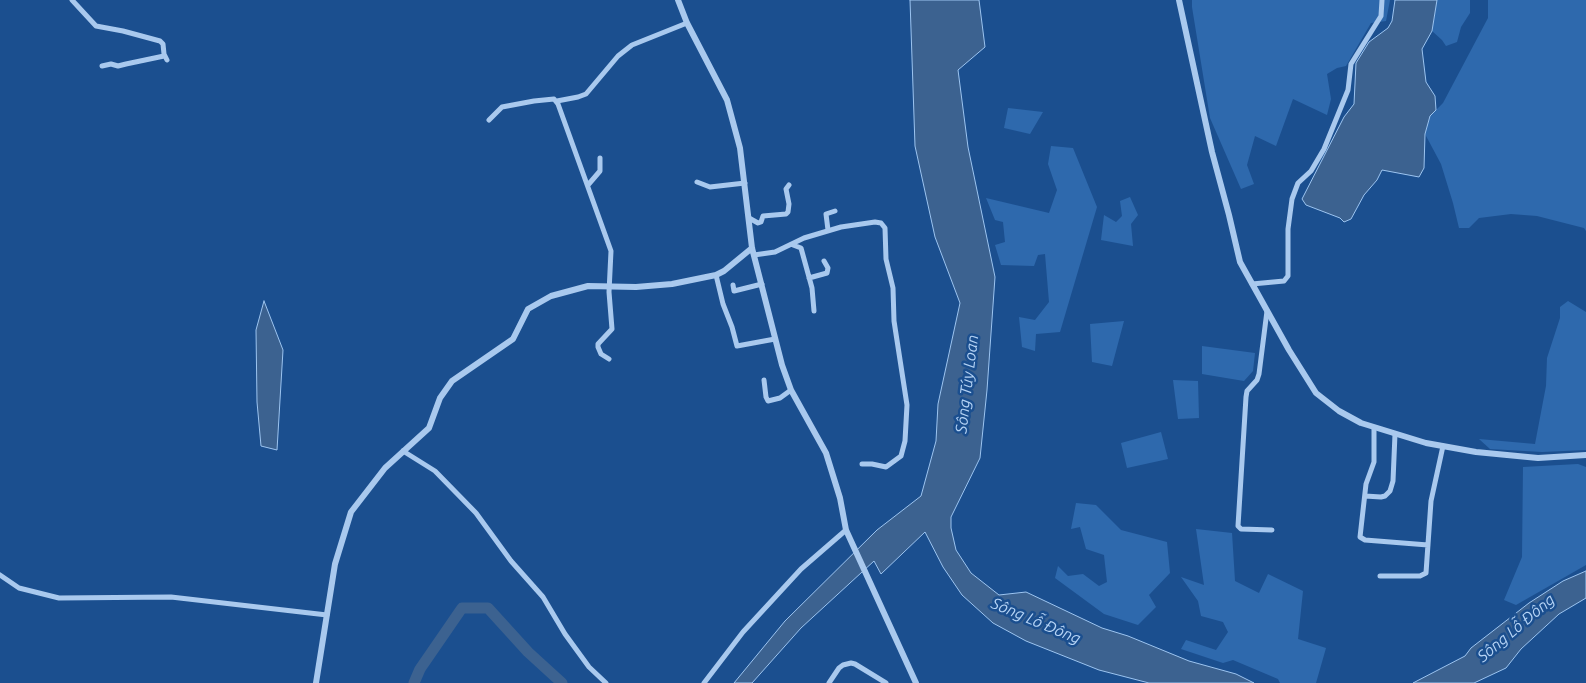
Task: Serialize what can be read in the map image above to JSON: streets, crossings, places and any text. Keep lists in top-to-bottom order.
{
  "water": ["Sông Túy Loan", "Sông Lỗ Đông"]
}
